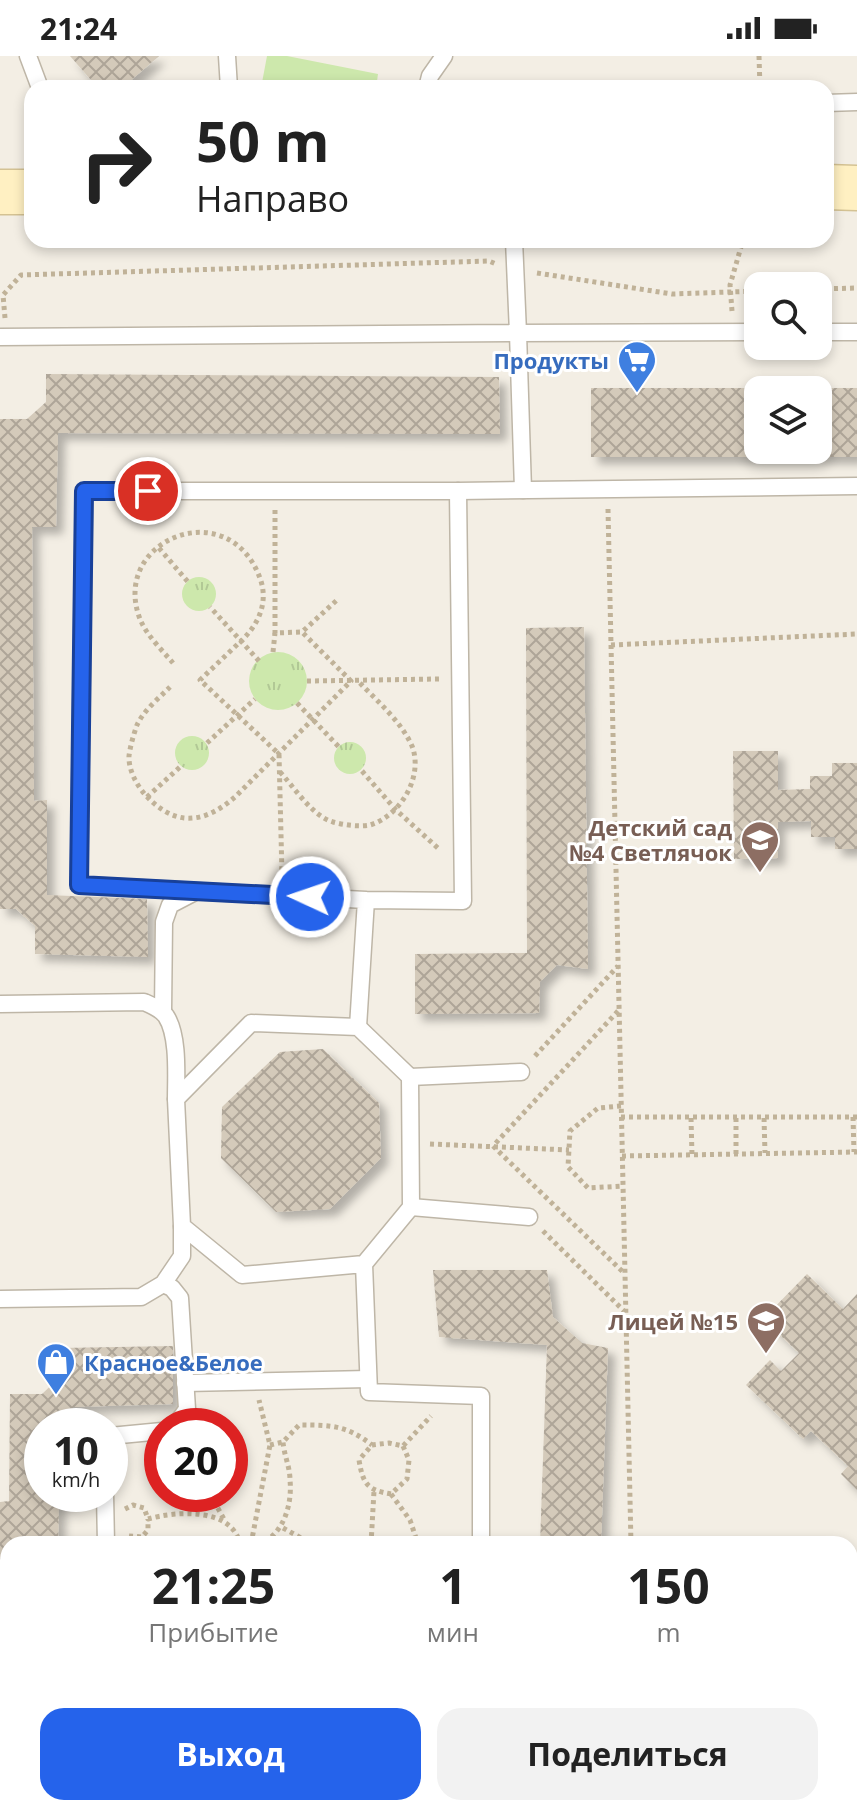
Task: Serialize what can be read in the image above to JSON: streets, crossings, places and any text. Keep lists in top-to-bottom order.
{
  "places": {
    "supermarket": ["Продукты"],
    "school or university": ["Детский сад №4 Светлячок", "Лицей №15"],
    "shop": ["Красное&Белое"]
  },
  "page": {
    "status": "21:24",
    "turn": ["50 m", "Направо"],
    "speed": "10 km/h",
    "limit": "20",
    "eta": [
      "21:25",
      "Прибытие",
      "1",
      "мин",
      "150",
      "m"
    ],
    "buttons": ["Выход", "Поделиться"]
  }
}
